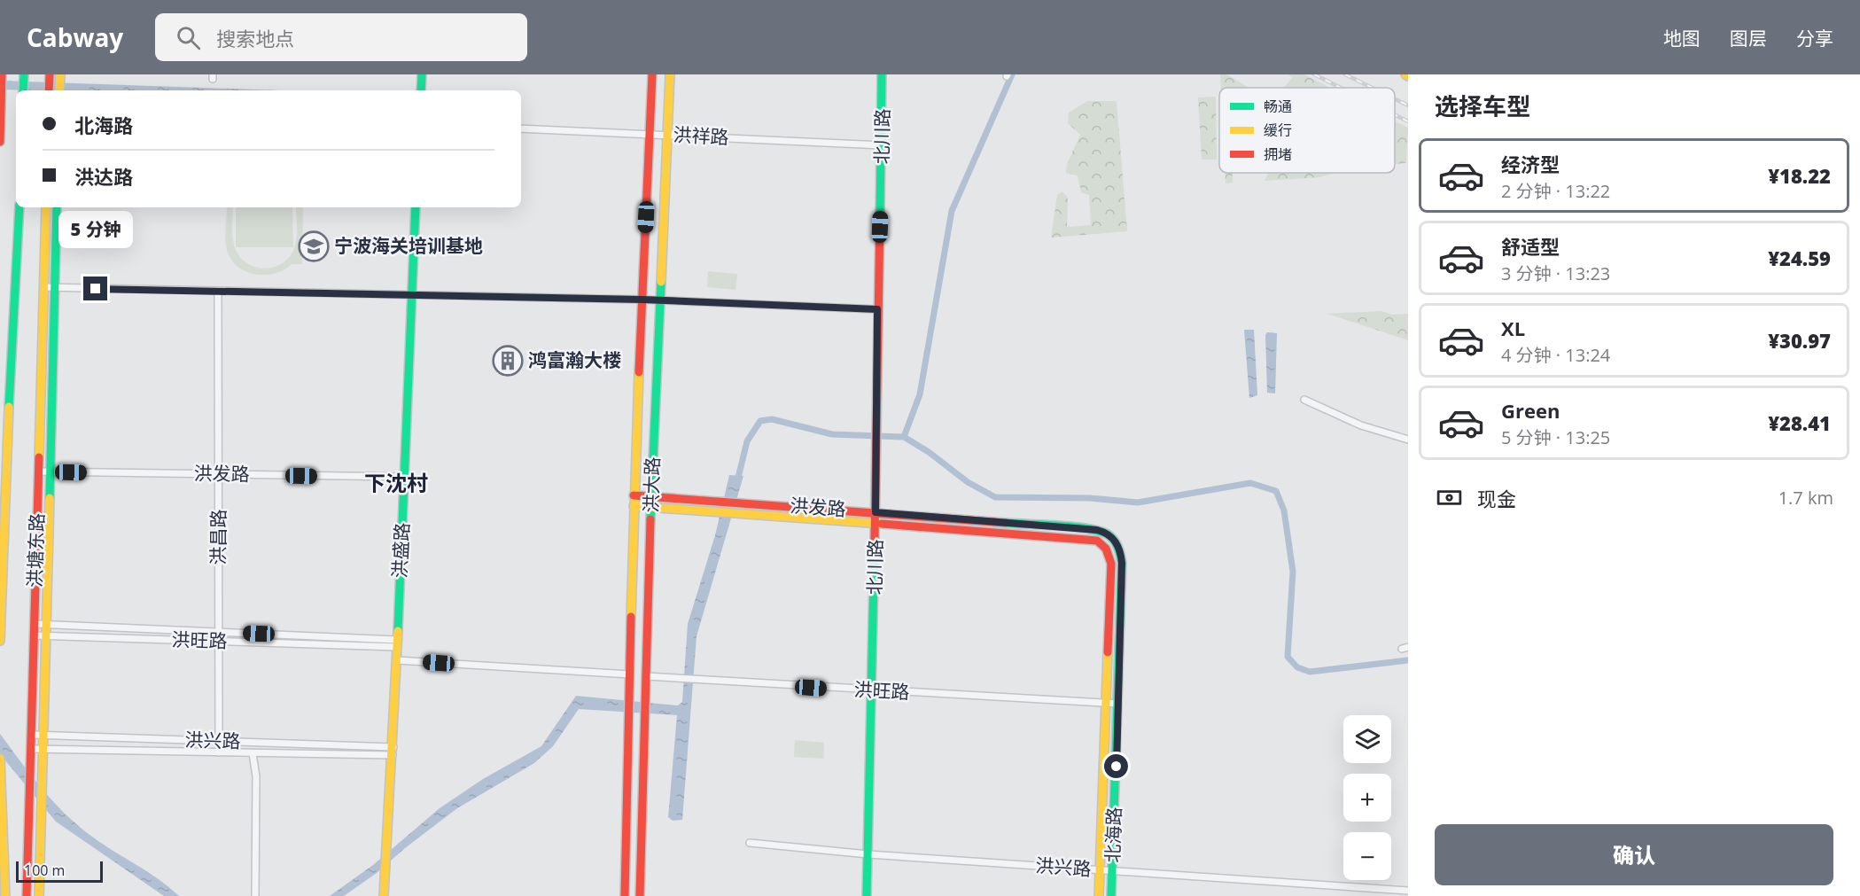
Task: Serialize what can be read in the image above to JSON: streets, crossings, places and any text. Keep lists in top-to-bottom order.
{
  "streets": {
    "main road": [
      "北川路",
      "洪发路",
      "洪大路",
      "洪塘东路",
      "洪盛路",
      "北海路"
    ],
    "street": [
      "洪祥路",
      "洪昌路",
      "洪旺路",
      "洪兴路"
    ]
  },
  "crossings": [
    ["洪祥路", "北川路"],
    ["洪祥路", "洪大路"],
    ["北川路", "洪发路"],
    ["北川路", "洪旺路"],
    ["北川路", "洪兴路"],
    ["洪发路", "洪大路"],
    ["洪发路", "洪昌路"],
    ["洪发路", "洪塘东路"],
    ["洪发路", "洪盛路"],
    ["洪发路", "北海路"],
    ["洪大路", "洪旺路"],
    ["洪昌路", "洪旺路"],
    ["洪昌路", "洪兴路"],
    ["洪塘东路", "洪旺路"],
    ["洪塘东路", "洪兴路"],
    ["洪盛路", "洪旺路"],
    ["洪盛路", "洪兴路"],
    ["洪旺路", "北海路"],
    ["洪兴路", "北海路"]
  ],
  "districts": ["下沈村"],
  "places": {
    "school or university": ["宁波海关培训基地"],
    "building": ["鸿富瀚大楼"]
  },
  "legend": ["畅通", "缓行", "拥堵"],
  "scale_bar": "100 m",
  "page": {
    "header": "Cabway",
    "search": "搜索地点",
    "nav": ["地图", "图层", "分享"],
    "heading": "选择车型",
    "banner": ["北海路", "洪达路"],
    "list": [
      {
        "name": "经济型",
        "note": "2 分钟 · 13:22",
        "value": "¥18.22"
      },
      {
        "name": "舒适型",
        "note": "3 分钟 · 13:23",
        "value": "¥24.59"
      },
      {
        "name": "XL",
        "note": "4 分钟 · 13:24",
        "value": "¥30.97"
      },
      {
        "name": "Green",
        "note": "5 分钟 · 13:25",
        "value": "¥28.41"
      }
    ],
    "bubble": "5 分钟",
    "pay": ["现金", "1.7 km"],
    "map_buttons": ["+", "−"],
    "buttons": "确认",
    "scale": "100 m"
  }
}
